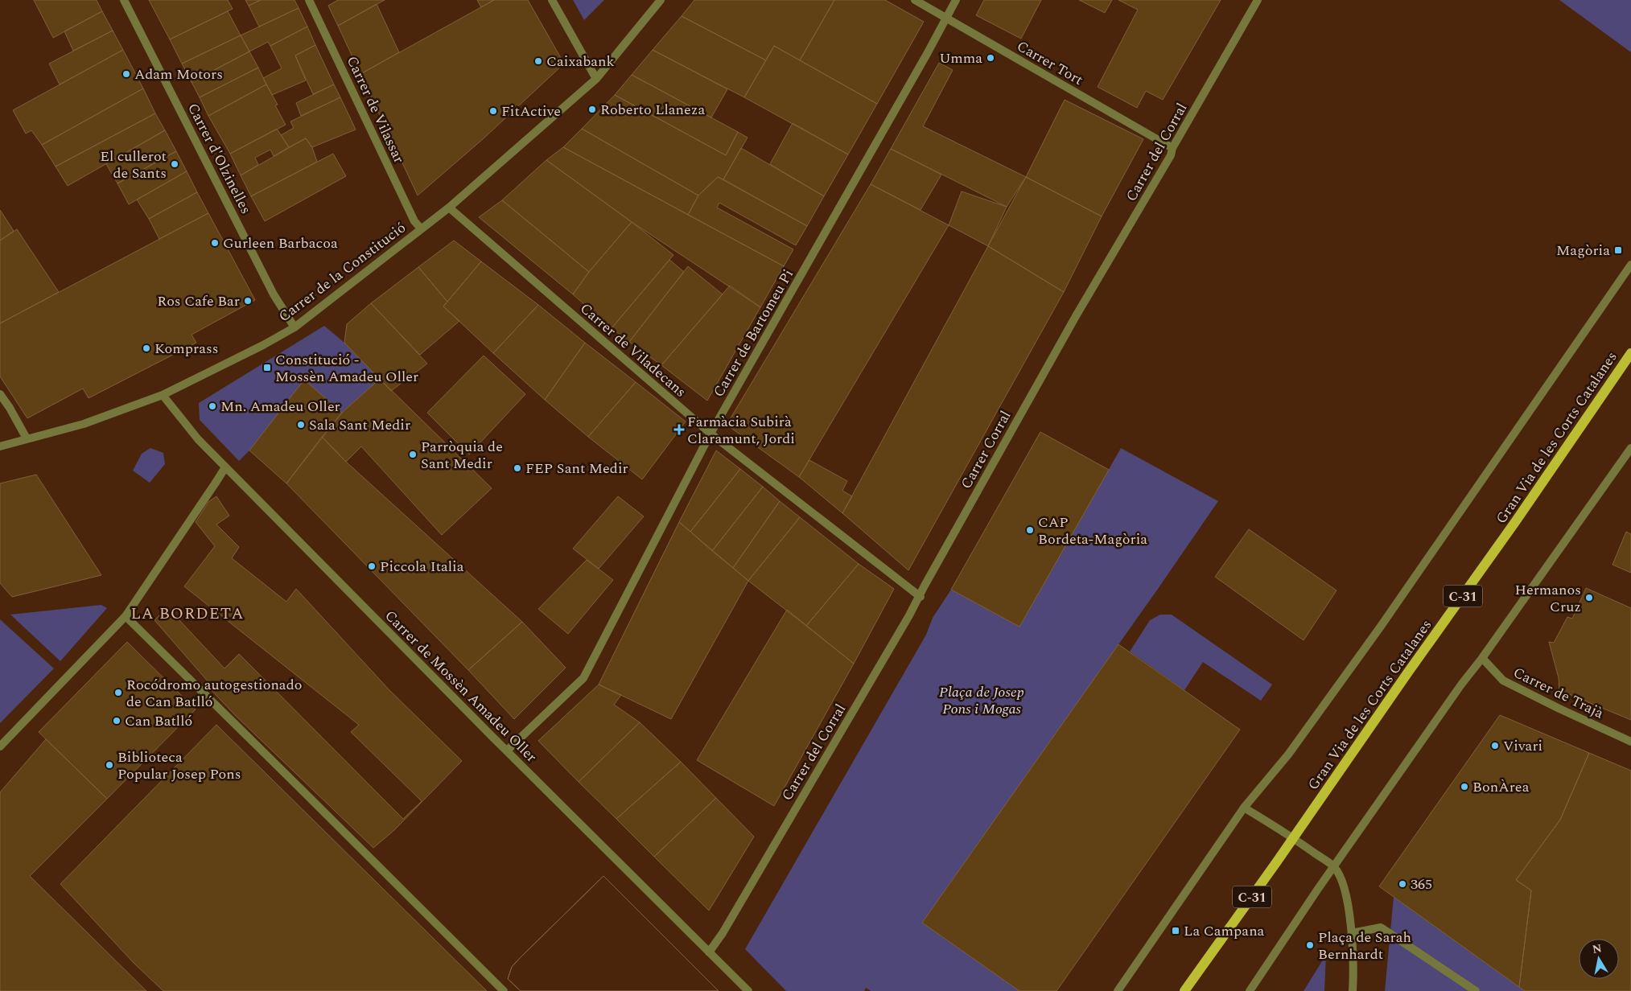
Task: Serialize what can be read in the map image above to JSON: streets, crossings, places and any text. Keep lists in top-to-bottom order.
{
  "streets": {
    "main road": ["Gran Via de les Corts Catalanes", "C-31"],
    "street": [
      "Carrer Tort",
      "Carrer de Vilassar",
      "Carrer del Corral",
      "Carrer d'Olzinelles",
      "Carrer de la Constitució",
      "Carrer de Bartomeu Pi",
      "Carrer de Viladecans",
      "Carrer Corral",
      "Carrer de Mossèn Amadeu Oller",
      "Carrer de Trajà"
    ]
  },
  "crossings": [
    ["Carrer Tort", "Carrer del Corral"],
    ["Carrer Tort", "Carrer de Bartomeu Pi"],
    ["Carrer de Vilassar", "Carrer de la Constitució"],
    ["Carrer del Corral", "Carrer de Viladecans"],
    ["Carrer del Corral", "Carrer Corral"],
    ["Carrer del Corral", "Carrer de Mossèn Amadeu Oller"],
    ["Carrer d'Olzinelles", "Carrer de la Constitució"],
    ["Carrer de la Constitució", "Carrer de Viladecans"],
    ["Carrer de la Constitució", "Carrer de Mossèn Amadeu Oller"],
    ["Carrer de Bartomeu Pi", "Carrer de Viladecans"],
    ["Carrer de Bartomeu Pi", "Carrer de Mossèn Amadeu Oller"],
    ["Carrer de Viladecans", "Carrer Corral"]
  ],
  "districts": ["LA BORDETA"],
  "parks": ["Plaça de Josep Pons i Mogas"],
  "places": {
    "other": [
      "Umma",
      "Caixabank",
      "Adam Motors",
      "Roberto Llaneza",
      "FitActive",
      "El cullerot de Sants",
      "Gurleen Barbacoa",
      "Ros Cafe Bar",
      "Komprass",
      "Mn. Amadeu Oller",
      "Sala Sant Medir",
      "Parròquia de Sant Medir",
      "FEP Sant Medir",
      "CAP Bordeta-Magòria",
      "Piccola Italia",
      "Hermanos Cruz",
      "Rocódromo autogestionado de Can Batlló",
      "Can Batlló",
      "Vivari",
      "Biblioteca Popular Josep Pons",
      "BonÀrea",
      "365",
      "Plaça de Sarah Bernhardt"
    ],
    "transit": ["Magòria", "Constitució - Mossèn Amadeu Oller", "La Campana"],
    "health": ["Farmàcia Subirà Claramunt, Jordi"]
  },
  "north": "top"
}
